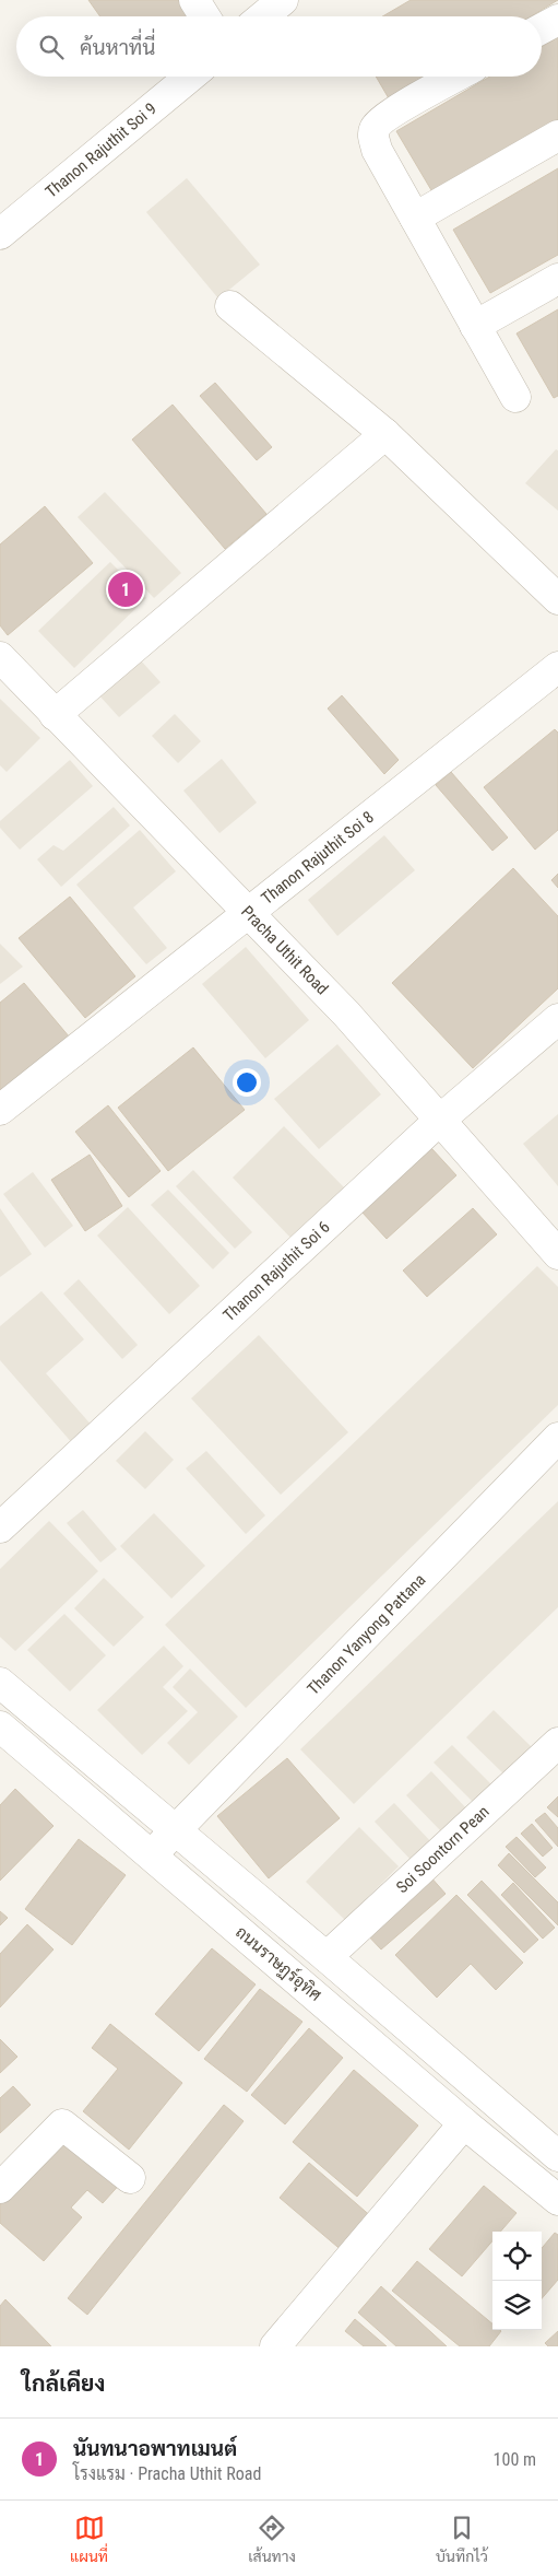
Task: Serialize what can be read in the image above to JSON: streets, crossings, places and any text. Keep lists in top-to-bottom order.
{
  "streets": {
    "street": [
      "Thanon Rajuthit Soi 9",
      "Thanon Rajuthit Soi 8",
      "Pracha Uthit Road",
      "Thanon Rajuthit Soi 6",
      "Thanon Yanyong Pattana",
      "Soi Soontorn Pean",
      "ถนนราษฏร์อุทิศ"
    ]
  },
  "crossings": [
    ["Thanon Rajuthit Soi 8", "Pracha Uthit Road"],
    ["Pracha Uthit Road", "Thanon Rajuthit Soi 6"],
    ["Thanon Yanyong Pattana", "ถนนราษฏร์อุทิศ"]
  ],
  "page": {
    "search": "ค้นหาที่นี่",
    "pins": "1",
    "heading": "ใกล้เคียง",
    "list": [
      {
        "mark": "1",
        "name": "นันทนาอพาทเมนต์",
        "note": "โรงแรม · Pracha Uthit Road",
        "value": "100 m"
      }
    ],
    "nav": ["แผนที่", "เส้นทาง", "บันทึกไว้"]
  }
}
